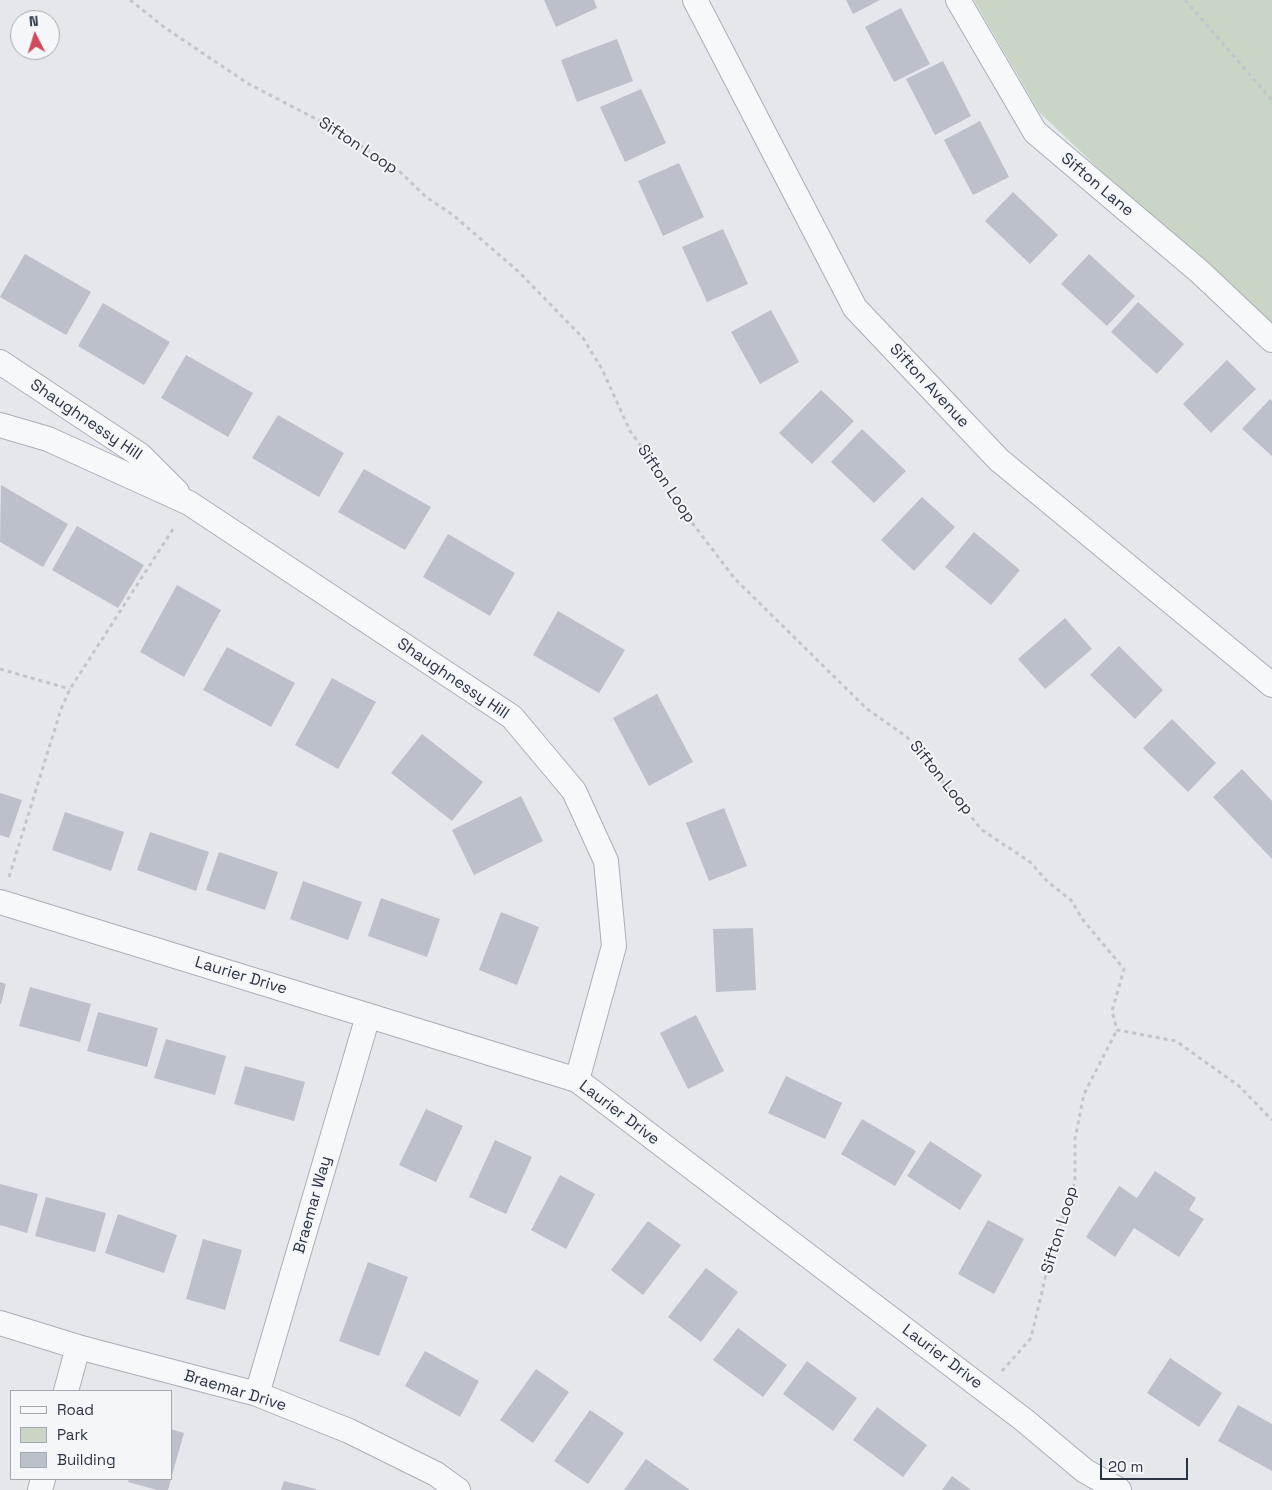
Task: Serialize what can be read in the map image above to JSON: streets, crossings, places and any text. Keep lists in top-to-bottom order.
{
  "streets": {
    "street": [
      "Sifton Lane",
      "Sifton Avenue",
      "Shaughnessy Hill",
      "Laurier Drive",
      "Braemar Way",
      "Braemar Drive"
    ],
    "path": ["Sifton Loop"]
  },
  "crossings": [
    ["Sifton Loop", "Laurier Drive"],
    ["Shaughnessy Hill", "Laurier Drive"],
    ["Laurier Drive", "Braemar Way"],
    ["Braemar Way", "Braemar Drive"]
  ],
  "legend": ["Road", "Park", "Building"],
  "scale_bar": "20 m",
  "north": "top"
}
